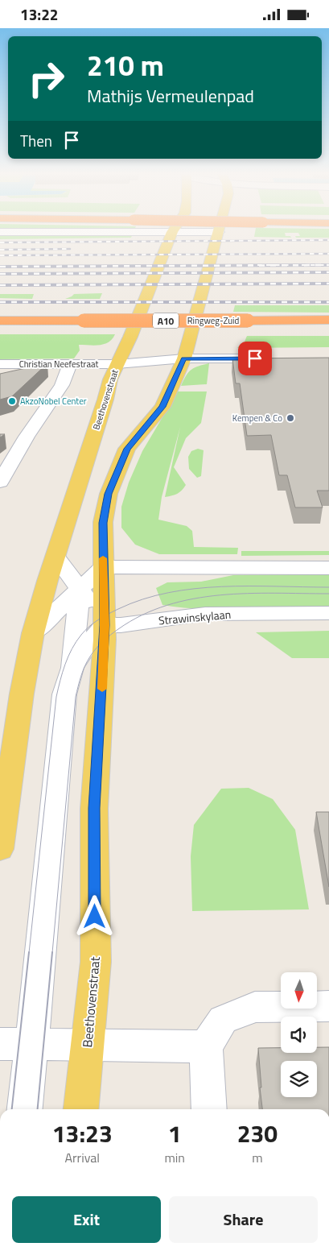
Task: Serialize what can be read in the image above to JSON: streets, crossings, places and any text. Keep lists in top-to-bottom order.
{
  "streets": {
    "highway": ["A10", "Ringweg-Zuid"],
    "main road": ["Beethovenstraat"],
    "street": ["Christian Neefestraat", "Strawinskylaan"]
  },
  "crossings": [
    ["Christian Neefestraat", "Beethovenstraat"],
    ["Beethovenstraat", "Strawinskylaan"]
  ],
  "places": ["AkzoNobel Center", "Kempen & Co"],
  "north": "bottom",
  "page": {
    "status": "13:22",
    "turn": ["210 m", "Mathijs Vermeulenpad"],
    "then": "Then",
    "eta": [
      "13:23",
      "Arrival",
      "1",
      "min",
      "230",
      "m"
    ],
    "buttons": ["Exit", "Share"]
  }
}
